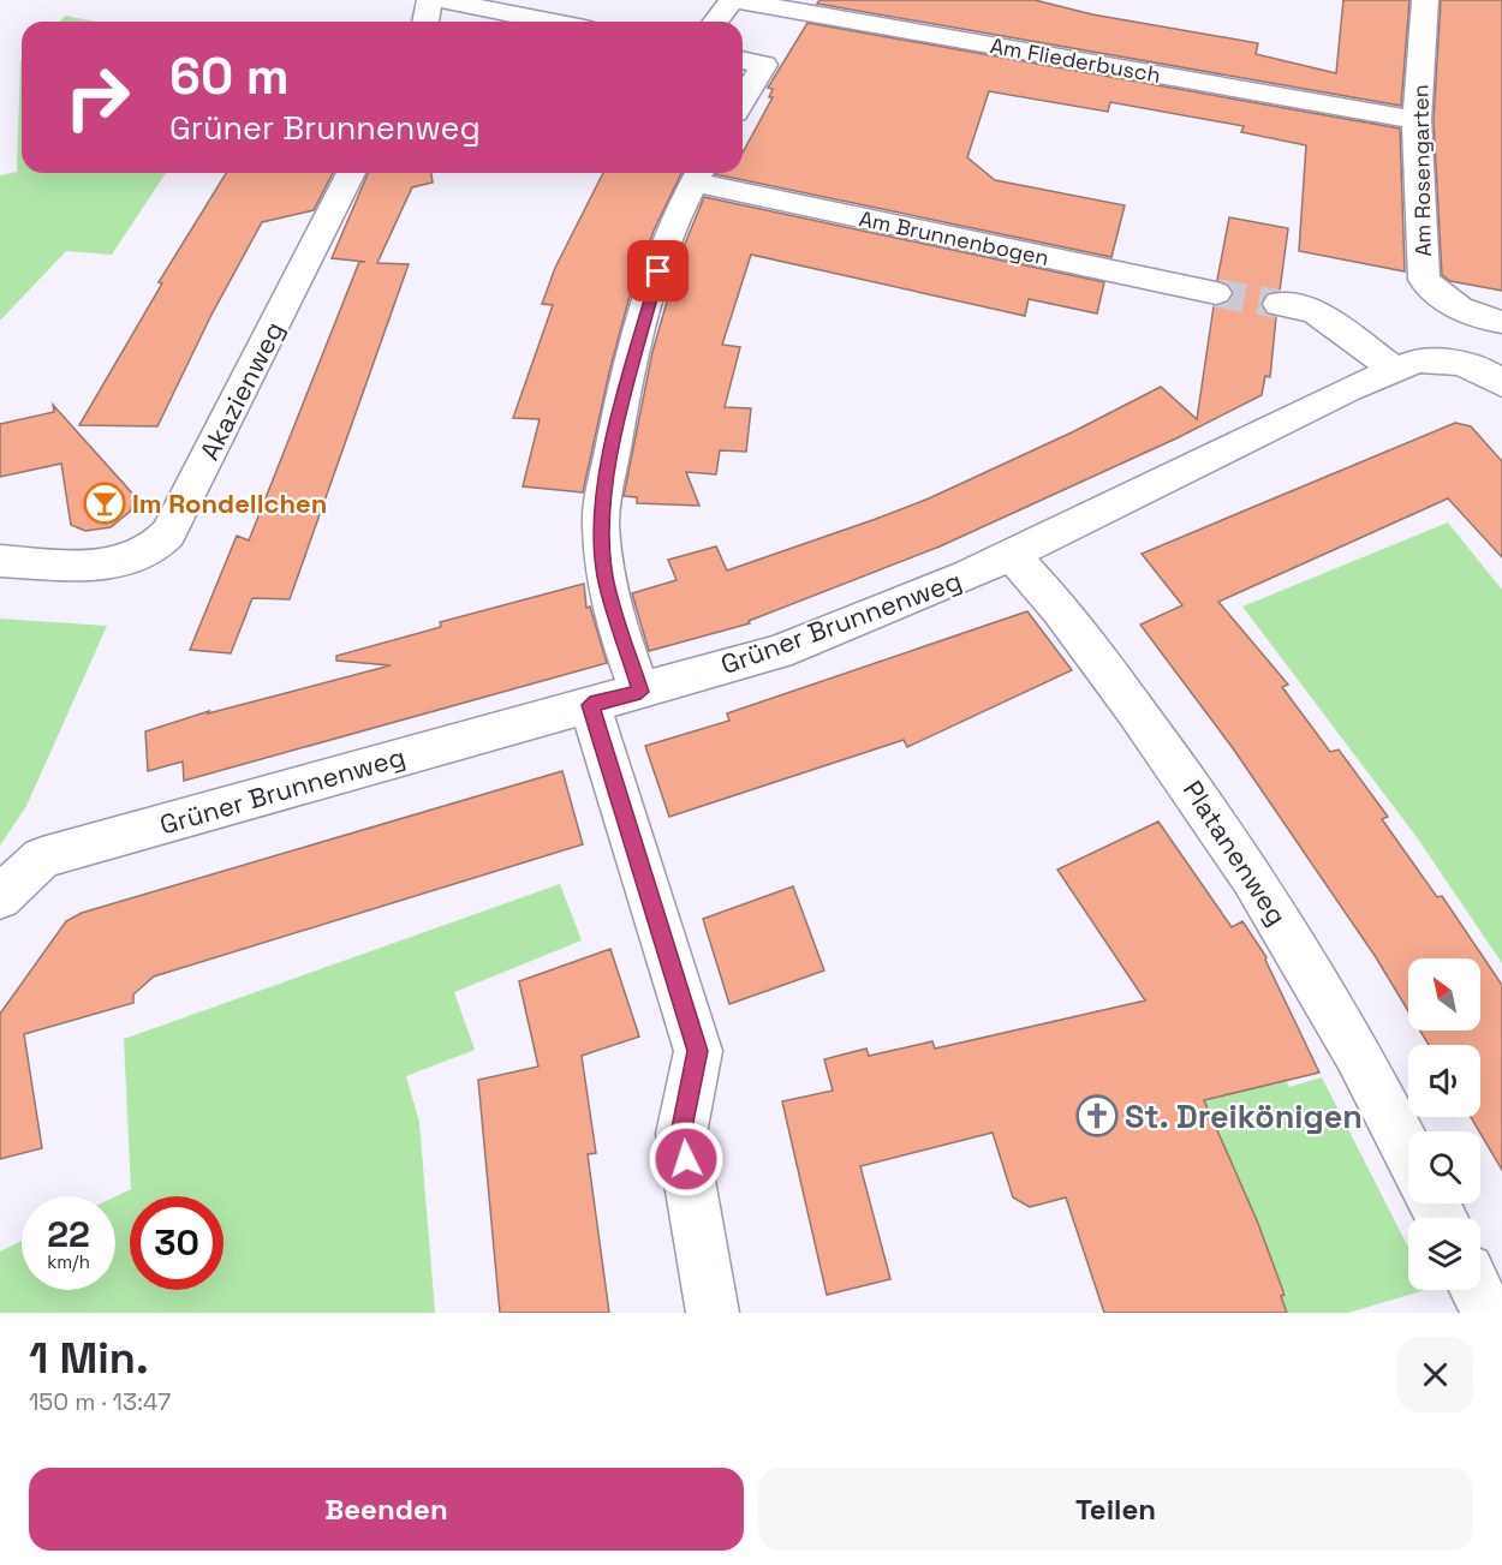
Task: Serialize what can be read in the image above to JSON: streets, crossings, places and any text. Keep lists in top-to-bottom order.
{
  "streets": {
    "street": [
      "Am Fliederbusch",
      "Am Rosengarten",
      "Am Brunnenbogen",
      "Akazienweg",
      "Grüner Brunnenweg",
      "Platanenweg"
    ]
  },
  "crossings": [
    ["Am Fliederbusch", "Am Rosengarten"],
    ["Grüner Brunnenweg", "Platanenweg"]
  ],
  "places": {
    "bar": ["Im Rondellchen"],
    "church": ["St. Dreikönigen"]
  },
  "north": "top left",
  "page": {
    "turn": ["60 m", "Grüner Brunnenweg"],
    "speed": "22 km/h",
    "limit": "30",
    "heading": ["1 Min.", "150 m · 13:47"],
    "buttons": ["Beenden", "Teilen"]
  }
}
